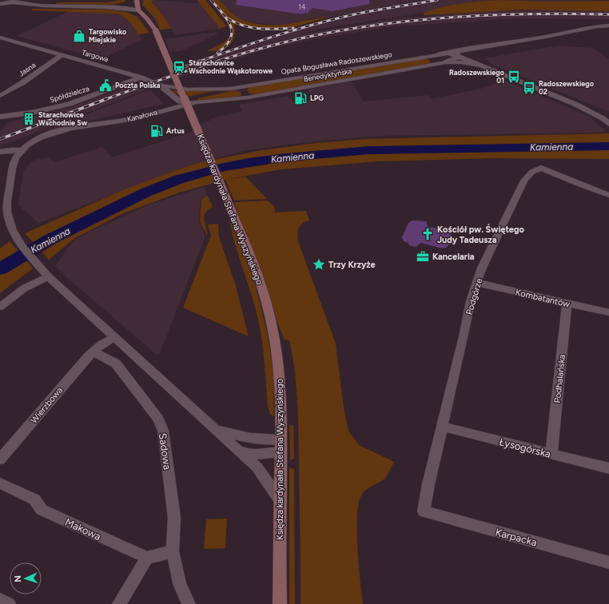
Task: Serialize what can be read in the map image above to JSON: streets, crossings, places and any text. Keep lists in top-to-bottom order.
{
  "streets": {
    "main road": ["Księdza kardynała Stefana Wyszyńskiego"],
    "street": [
      "Targowa",
      "Opata Bogusława Radoszewskiego",
      "Jasna",
      "Benedyktyńska",
      "Spółdzielcza",
      "Kanałowa",
      "Podgórze",
      "Kombatantów",
      "Podhalańska",
      "Wierzbowa",
      "Łysogórska",
      "Sadowa",
      "Makowa",
      "Karpacka"
    ]
  },
  "crossings": [
    ["Targowa", "Opata Bogusława Radoszewskiego"],
    ["Targowa", "Jasna"],
    ["Targowa", "Benedyktyńska"],
    ["Targowa", "Spółdzielcza"],
    ["Targowa", "Kanałowa"],
    ["Opata Bogusława Radoszewskiego", "Benedyktyńska"],
    ["Opata Bogusława Radoszewskiego", "Kanałowa"],
    ["Benedyktyńska", "Kanałowa"],
    ["Podgórze", "Kombatantów"],
    ["Podgórze", "Łysogórska"],
    ["Podgórze", "Karpacka"],
    ["Kombatantów", "Podhalańska"],
    ["Podhalańska", "Łysogórska"],
    ["Wierzbowa", "Sadowa"]
  ],
  "water": ["Kamienna"],
  "places": {
    "shop": ["Targowisko Miejskie"],
    "station": ["Starachowice Wschodnie Wąskotorowe"],
    "bus stop": ["Radoszewskiego 01", "Radoszewskiego 02"],
    "public building": ["Poczta Polska"],
    "fuel station": ["LPG", "Artus"],
    "building": ["Starachowice Wschodnie Sw"],
    "church": ["Kościół pw. Świętego Judy Tadeusza"],
    "office": ["Kancelaria"],
    "place": ["Trzy Krzyże"]
  },
  "house_numbers": ["14"],
  "north": "left"
}
